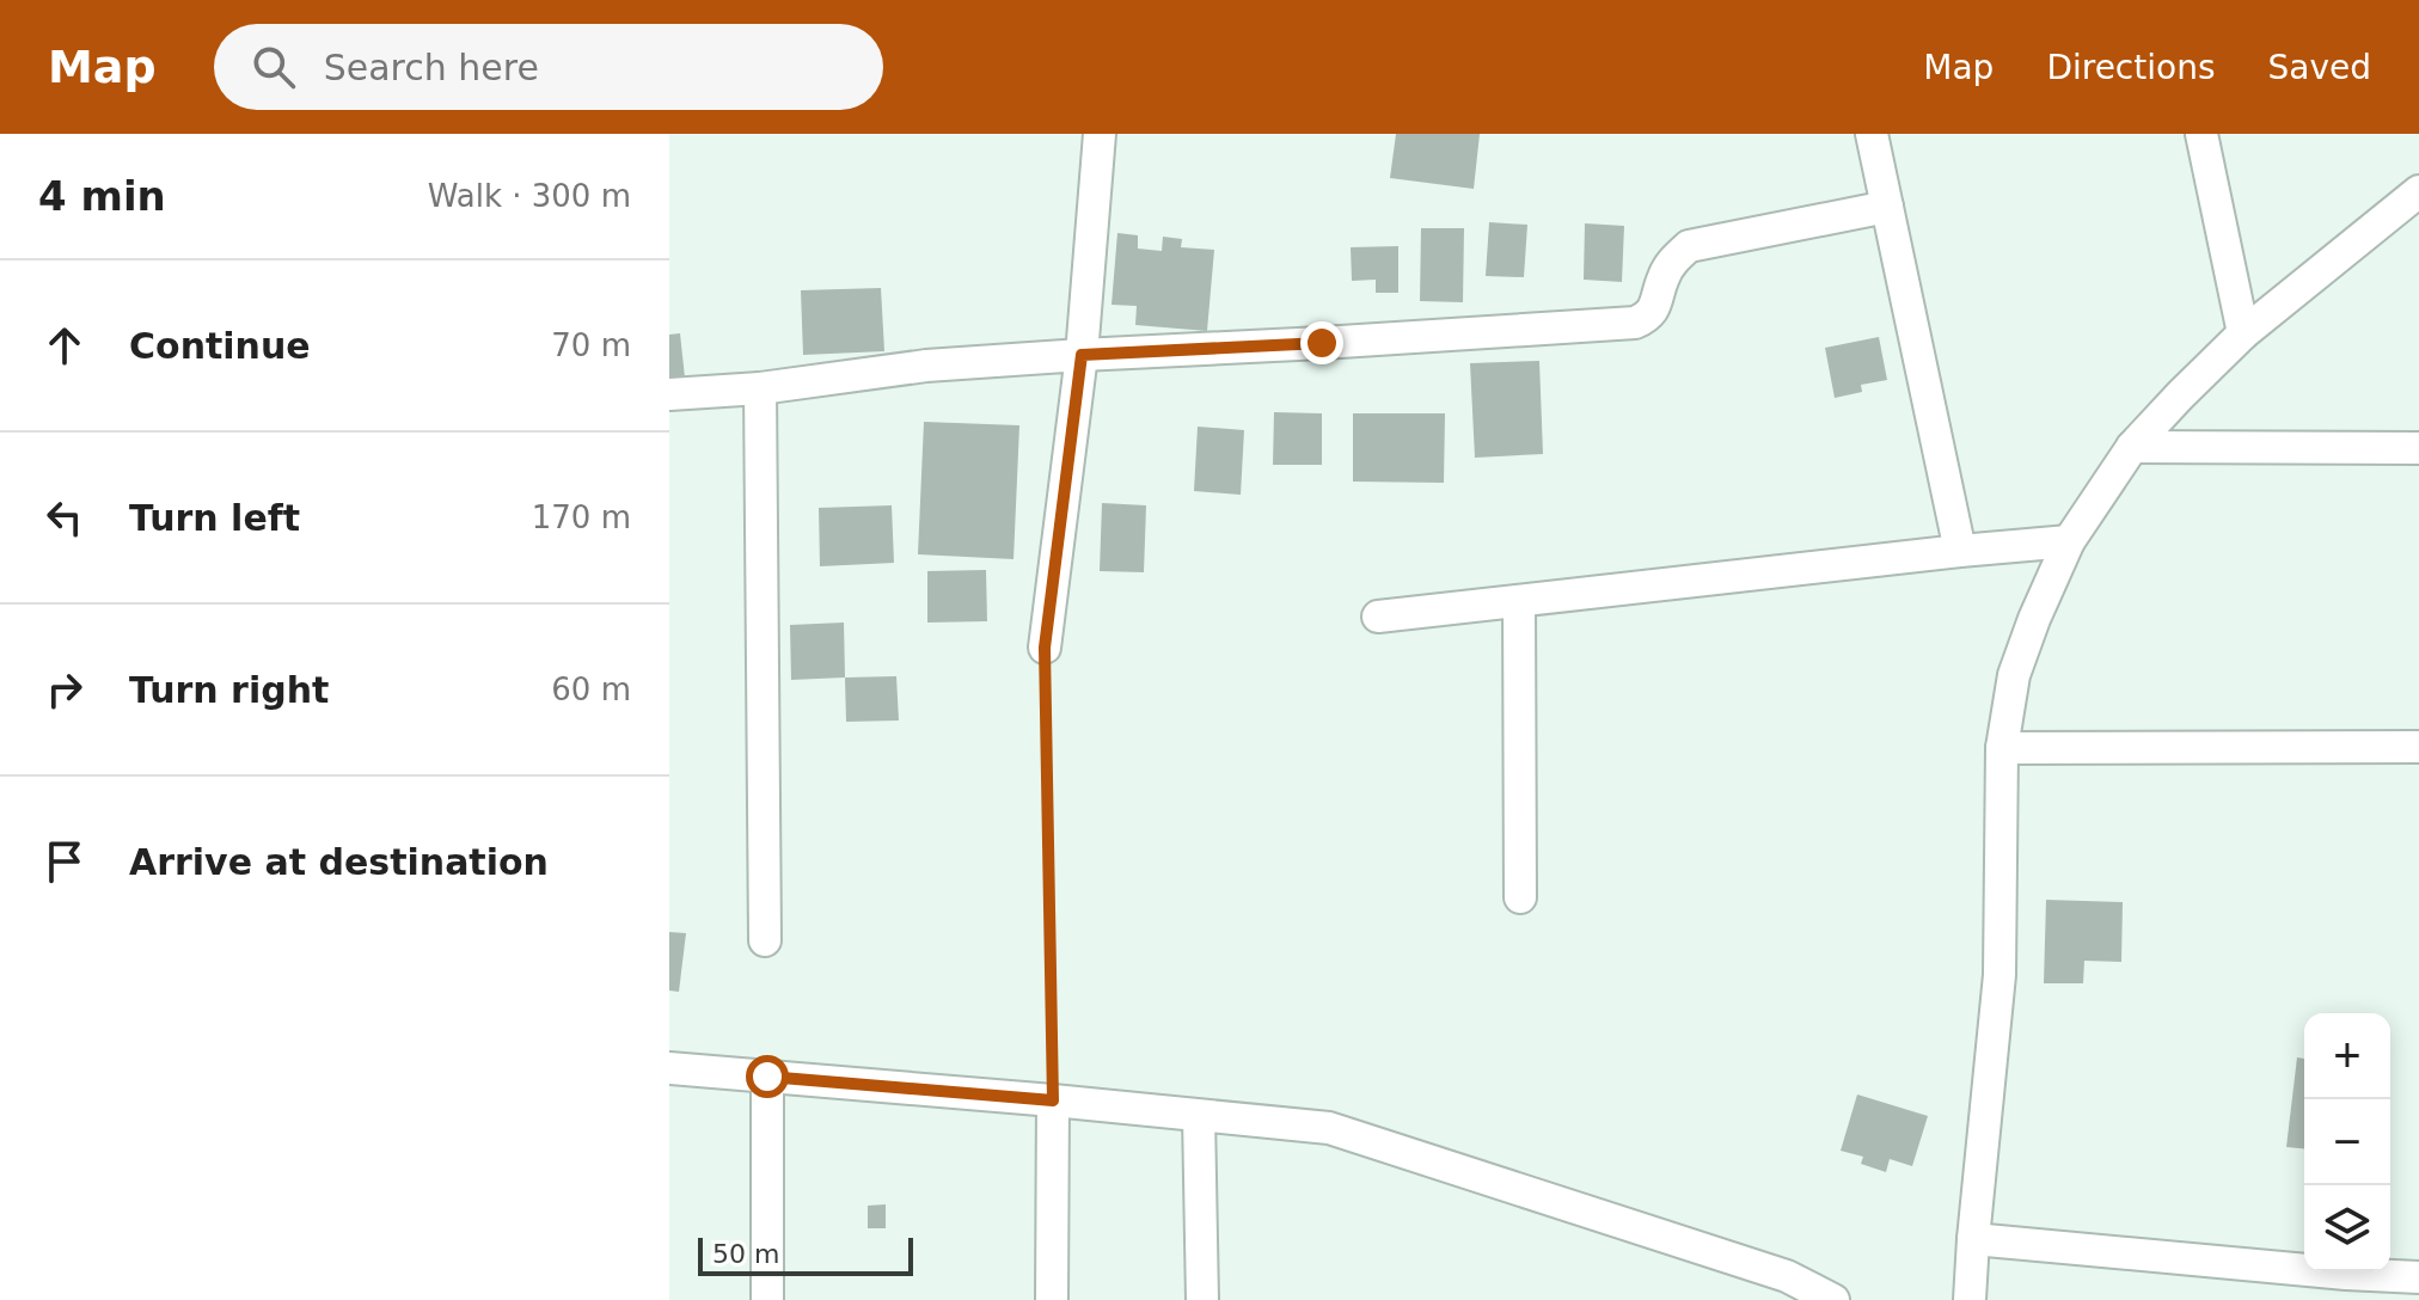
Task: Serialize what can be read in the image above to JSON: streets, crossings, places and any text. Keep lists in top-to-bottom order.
{
  "scale_bar": "50 m",
  "page": {
    "header": "Map",
    "search": "Search here",
    "nav": ["Map", "Directions", "Saved"],
    "heading": ["4 min", "Walk · 300 m"],
    "list": [
      ["Continue", "70 m"],
      ["Turn left", "170 m"],
      ["Turn right", "60 m"],
      "Arrive at destination"
    ],
    "map_buttons": ["+", "−"],
    "scale": "50 m"
  }
}
